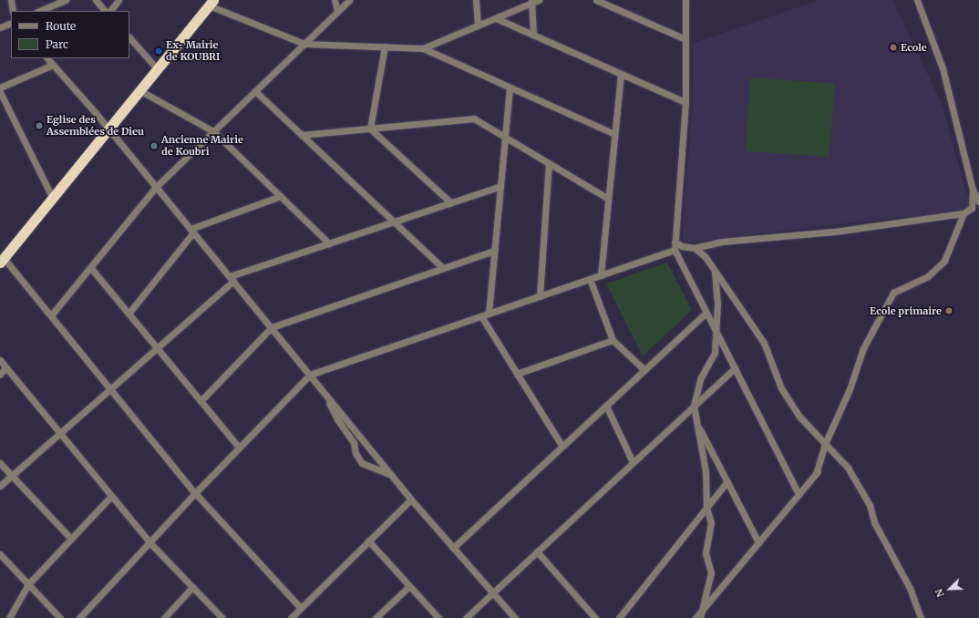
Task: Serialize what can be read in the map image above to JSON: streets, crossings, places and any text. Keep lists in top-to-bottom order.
{
  "places": [
    "Ecole",
    "Ex- Mairie de KOUBRI",
    "Eglise des Assemblées de Dieu",
    "Ancienne Mairie de Koubri",
    "Ecole primaire"
  ],
  "legend": ["Route", "Parc"],
  "north": "bottom left"
}
